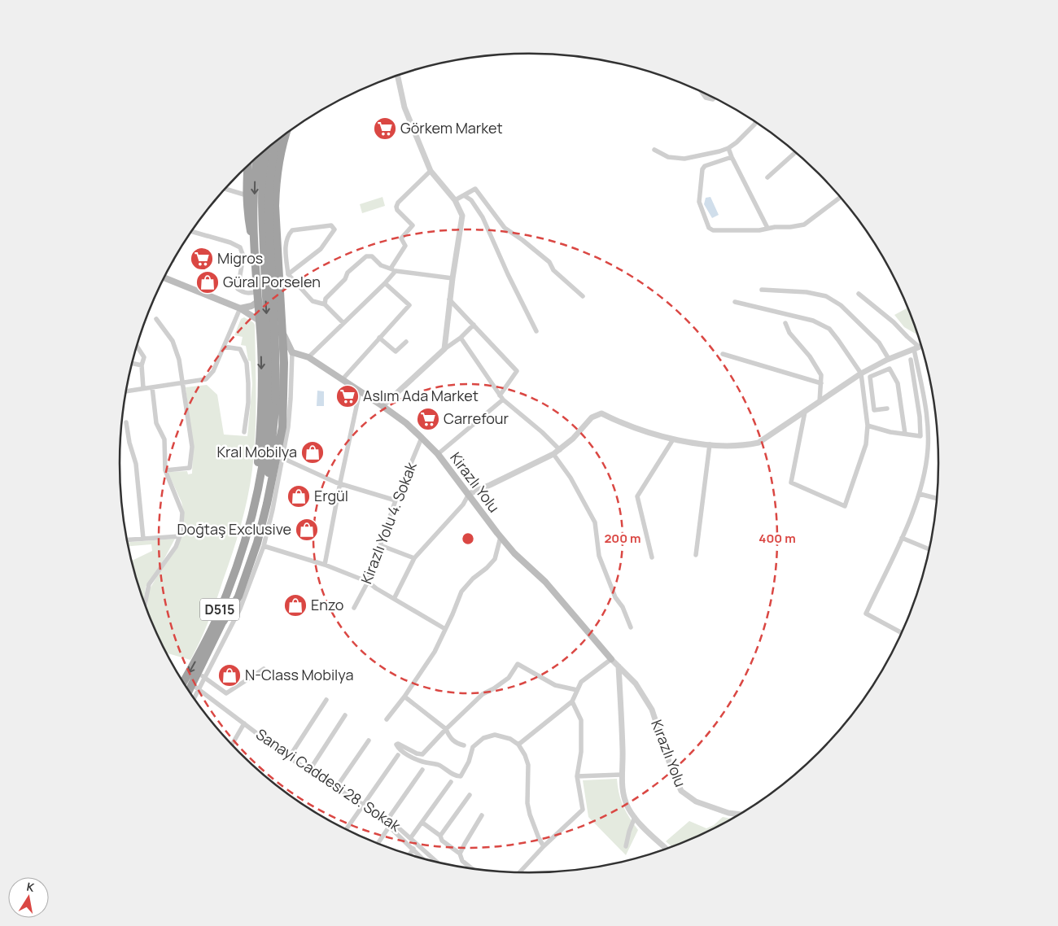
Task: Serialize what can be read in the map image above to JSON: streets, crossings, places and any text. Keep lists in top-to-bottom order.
{
  "streets": {
    "highway": ["D515"],
    "main road": ["Kirazlı Yolu"],
    "street": ["Kirazlı Yolu 4. Sokak", "Kırazlı Yolu", "Sanayi Caddesi 28. Sokak"]
  },
  "crossings": [
    ["Kirazlı Yolu", "Kirazlı Yolu 4. Sokak"],
    ["Kirazlı Yolu", "Kırazlı Yolu"],
    ["D515", "Sanayi Caddesi 28. Sokak"]
  ],
  "places": {
    "supermarket": [
      "Görkem Market",
      "Migros",
      "Aslım Ada Market",
      "Carrefour"
    ],
    "shop": [
      "Güral Porselen",
      "Kral Mobilya",
      "Ergül",
      "Doğtaş Exclusive",
      "Enzo",
      "N-Class Mobilya"
    ]
  },
  "north": "top",
  "rings": ["200 m", "400 m"]
}
